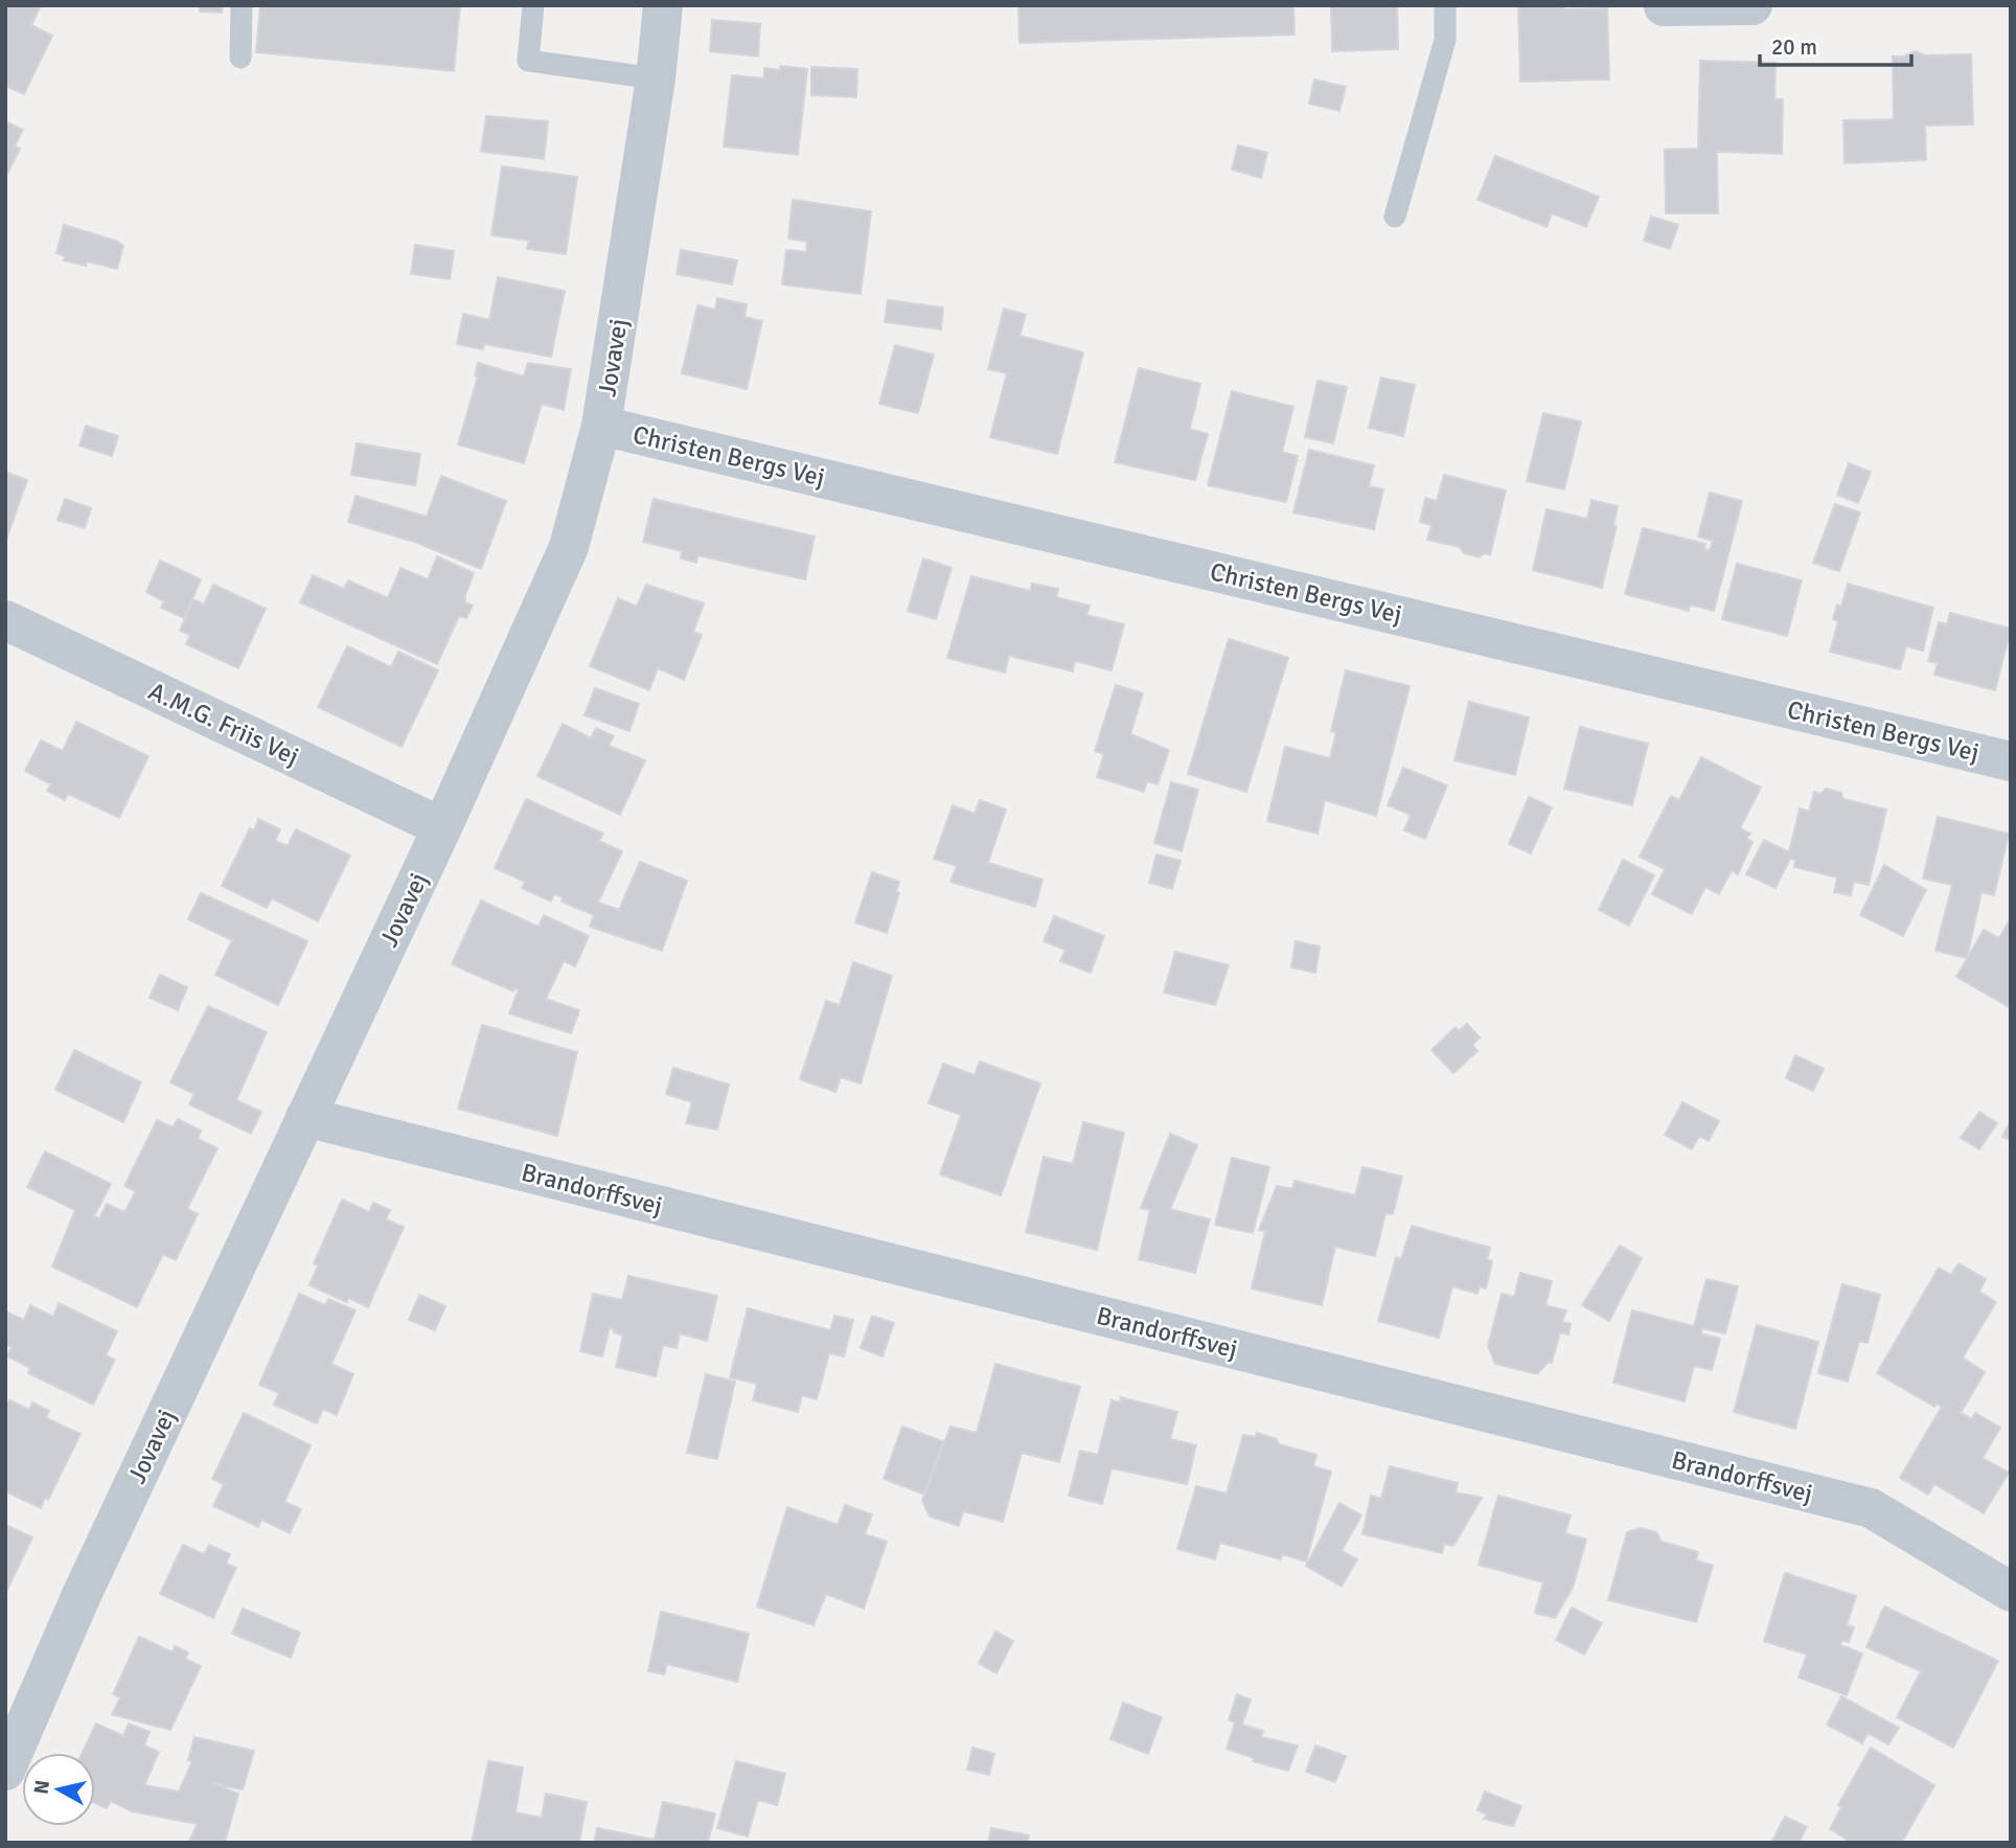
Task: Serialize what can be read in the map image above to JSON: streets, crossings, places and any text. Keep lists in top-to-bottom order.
{
  "streets": {
    "street": [
      "Jovavej",
      "Christen Bergs Vej",
      "A.M.G. Friis Vej",
      "Brandorffsvej"
    ]
  },
  "crossings": [
    ["Jovavej", "Christen Bergs Vej"],
    ["Jovavej", "A.M.G. Friis Vej"],
    ["Jovavej", "Brandorffsvej"]
  ],
  "scale_bar": "20 m",
  "north": "left"
}
